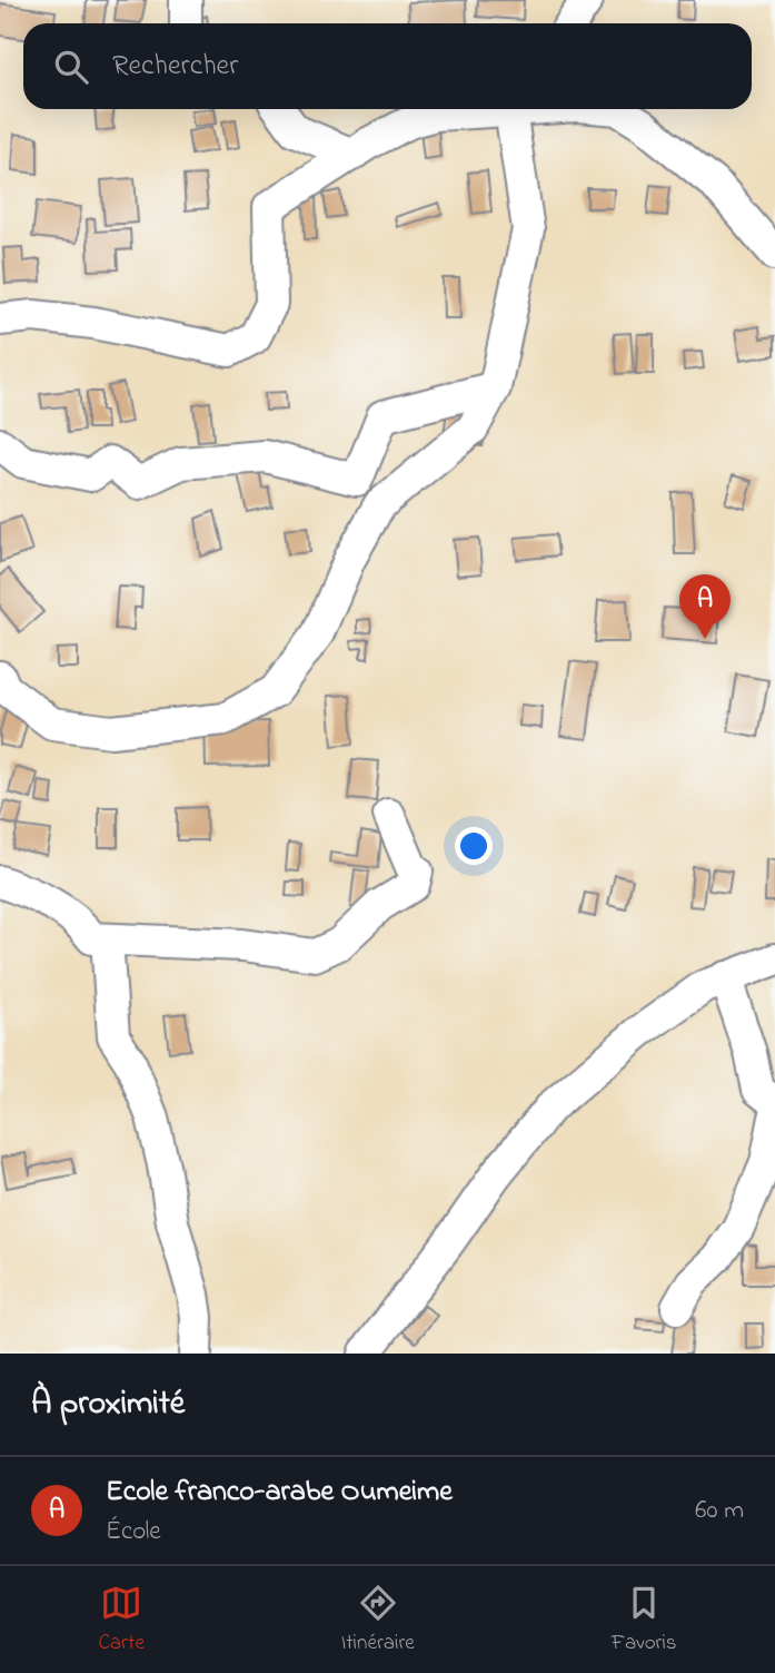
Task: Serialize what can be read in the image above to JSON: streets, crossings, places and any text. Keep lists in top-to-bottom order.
{
  "page": {
    "search": "Rechercher",
    "pins": "A",
    "heading": "À proximité",
    "list": [
      {
        "mark": "A",
        "name": "Ecole franco-arabe Oumeime",
        "note": "École",
        "value": "60 m"
      }
    ],
    "nav": ["Carte", "Itinéraire", "Favoris"]
  }
}
